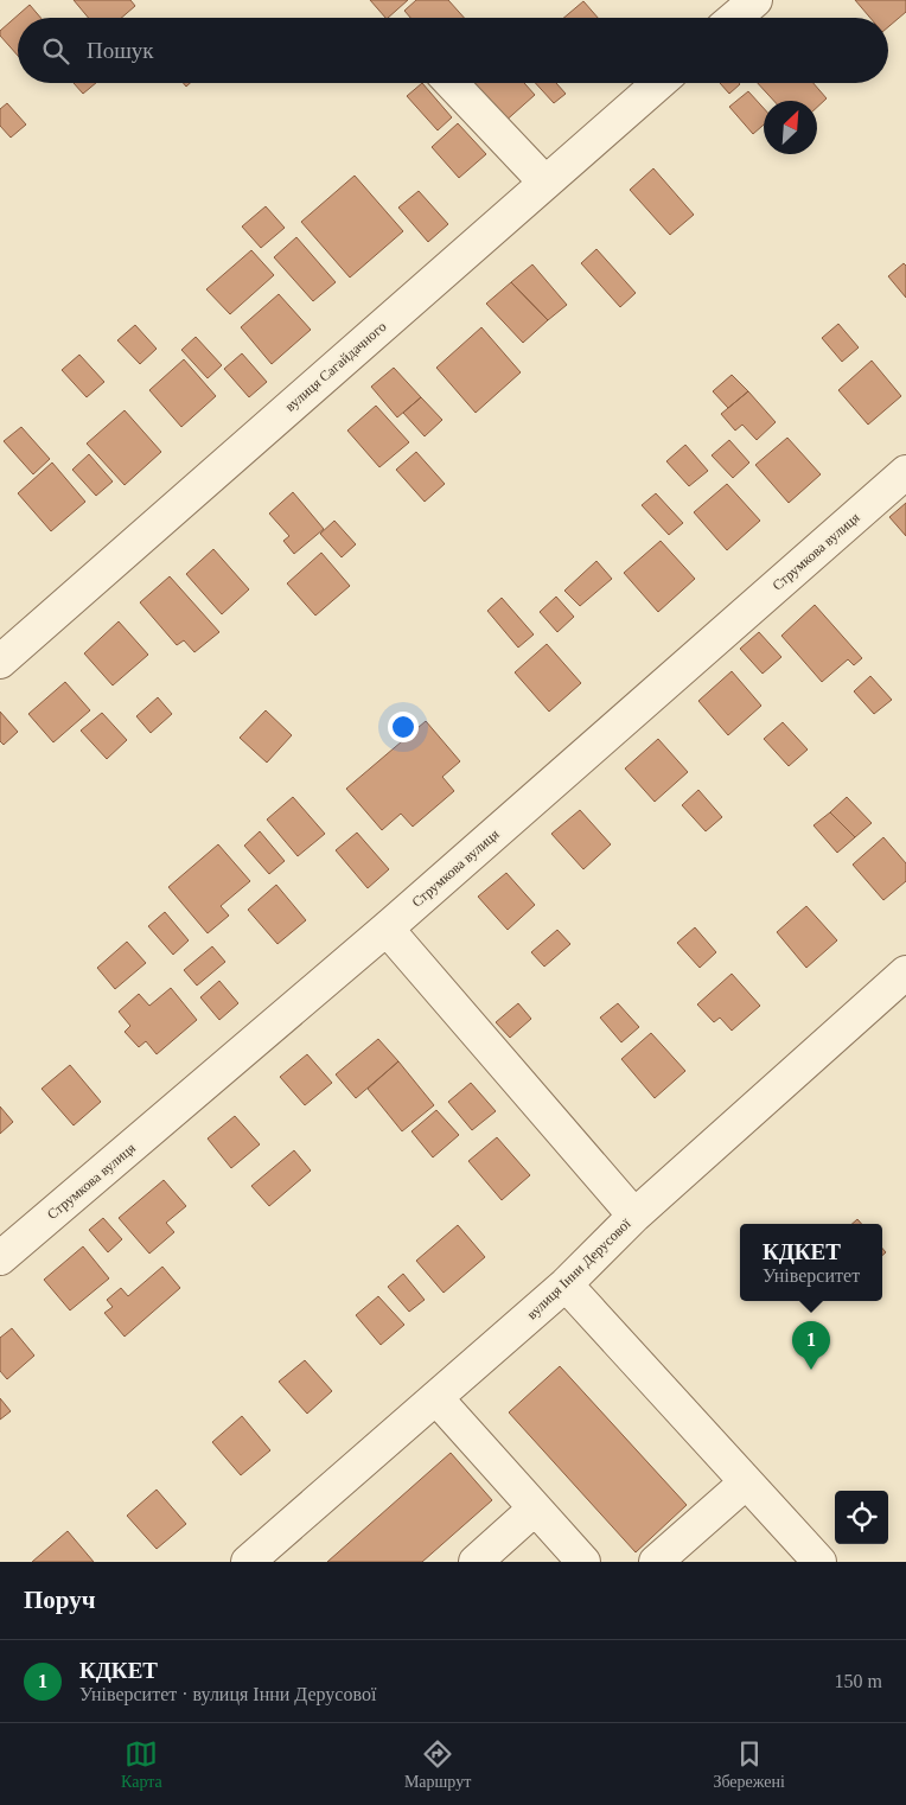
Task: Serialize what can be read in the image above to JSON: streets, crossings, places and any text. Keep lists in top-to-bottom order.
{
  "streets": {
    "street": ["вулиця Сагайдачного", "Струмкова вулиця", "вулиця Інни Дерусової"]
  },
  "north": "top right",
  "page": {
    "search": "Пошук",
    "popup": ["КДКЕТ", "Університет"],
    "pins": "1",
    "heading": "Поруч",
    "list": [
      {
        "mark": "1",
        "name": "КДКЕТ",
        "note": "Університет · вулиця Інни Дерусової",
        "value": "150 m"
      }
    ],
    "nav": ["Карта", "Маршрут", "Збережені"]
  }
}
